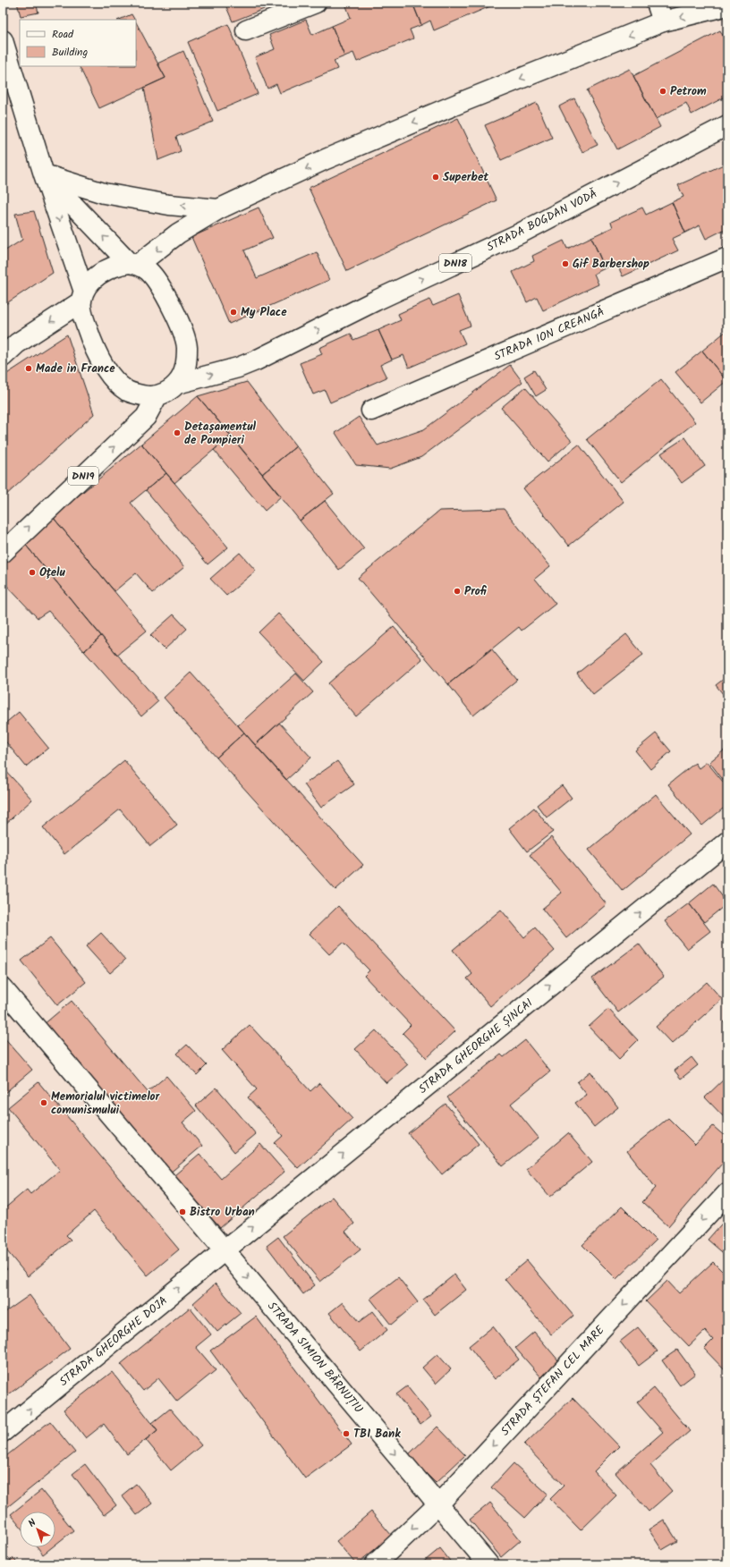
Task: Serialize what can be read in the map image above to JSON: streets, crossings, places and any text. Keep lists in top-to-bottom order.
{
  "streets": {
    "main road": [
      "STRADA BOGDAN VODĂ",
      "DN18",
      "STRADA ION CREANGĂ",
      "DN19",
      "STRADA GHEORGHE ȘINCAI",
      "STRADA GHEORGHE DOJA",
      "STRADA SIMION BĂRNUȚIU",
      "STRADA ȘTEFAN CEL MARE"
    ]
  },
  "crossings": [
    ["STRADA BOGDAN VODĂ", "DN19"],
    ["STRADA GHEORGHE ȘINCAI", "STRADA GHEORGHE DOJA"],
    ["STRADA GHEORGHE ȘINCAI", "STRADA SIMION BĂRNUȚIU"],
    ["STRADA GHEORGHE DOJA", "STRADA SIMION BĂRNUȚIU"],
    ["STRADA SIMION BĂRNUȚIU", "STRADA ȘTEFAN CEL MARE"]
  ],
  "one_way": [
    "STRADA GHEORGHE ȘINCAI",
    "STRADA GHEORGHE DOJA",
    "STRADA SIMION BĂRNUȚIU",
    "STRADA ȘTEFAN CEL MARE"
  ],
  "places": [
    "Petrom",
    "Superbet",
    "Gif Barbershop",
    "My Place",
    "Made in France",
    "Detașamentul de Pompieri",
    "Oțelu",
    "Profi",
    "Memorialul victimelor comunismului",
    "Bistro Urban",
    "TBI Bank"
  ],
  "legend": ["Road", "Building"],
  "north": "top left"
}
